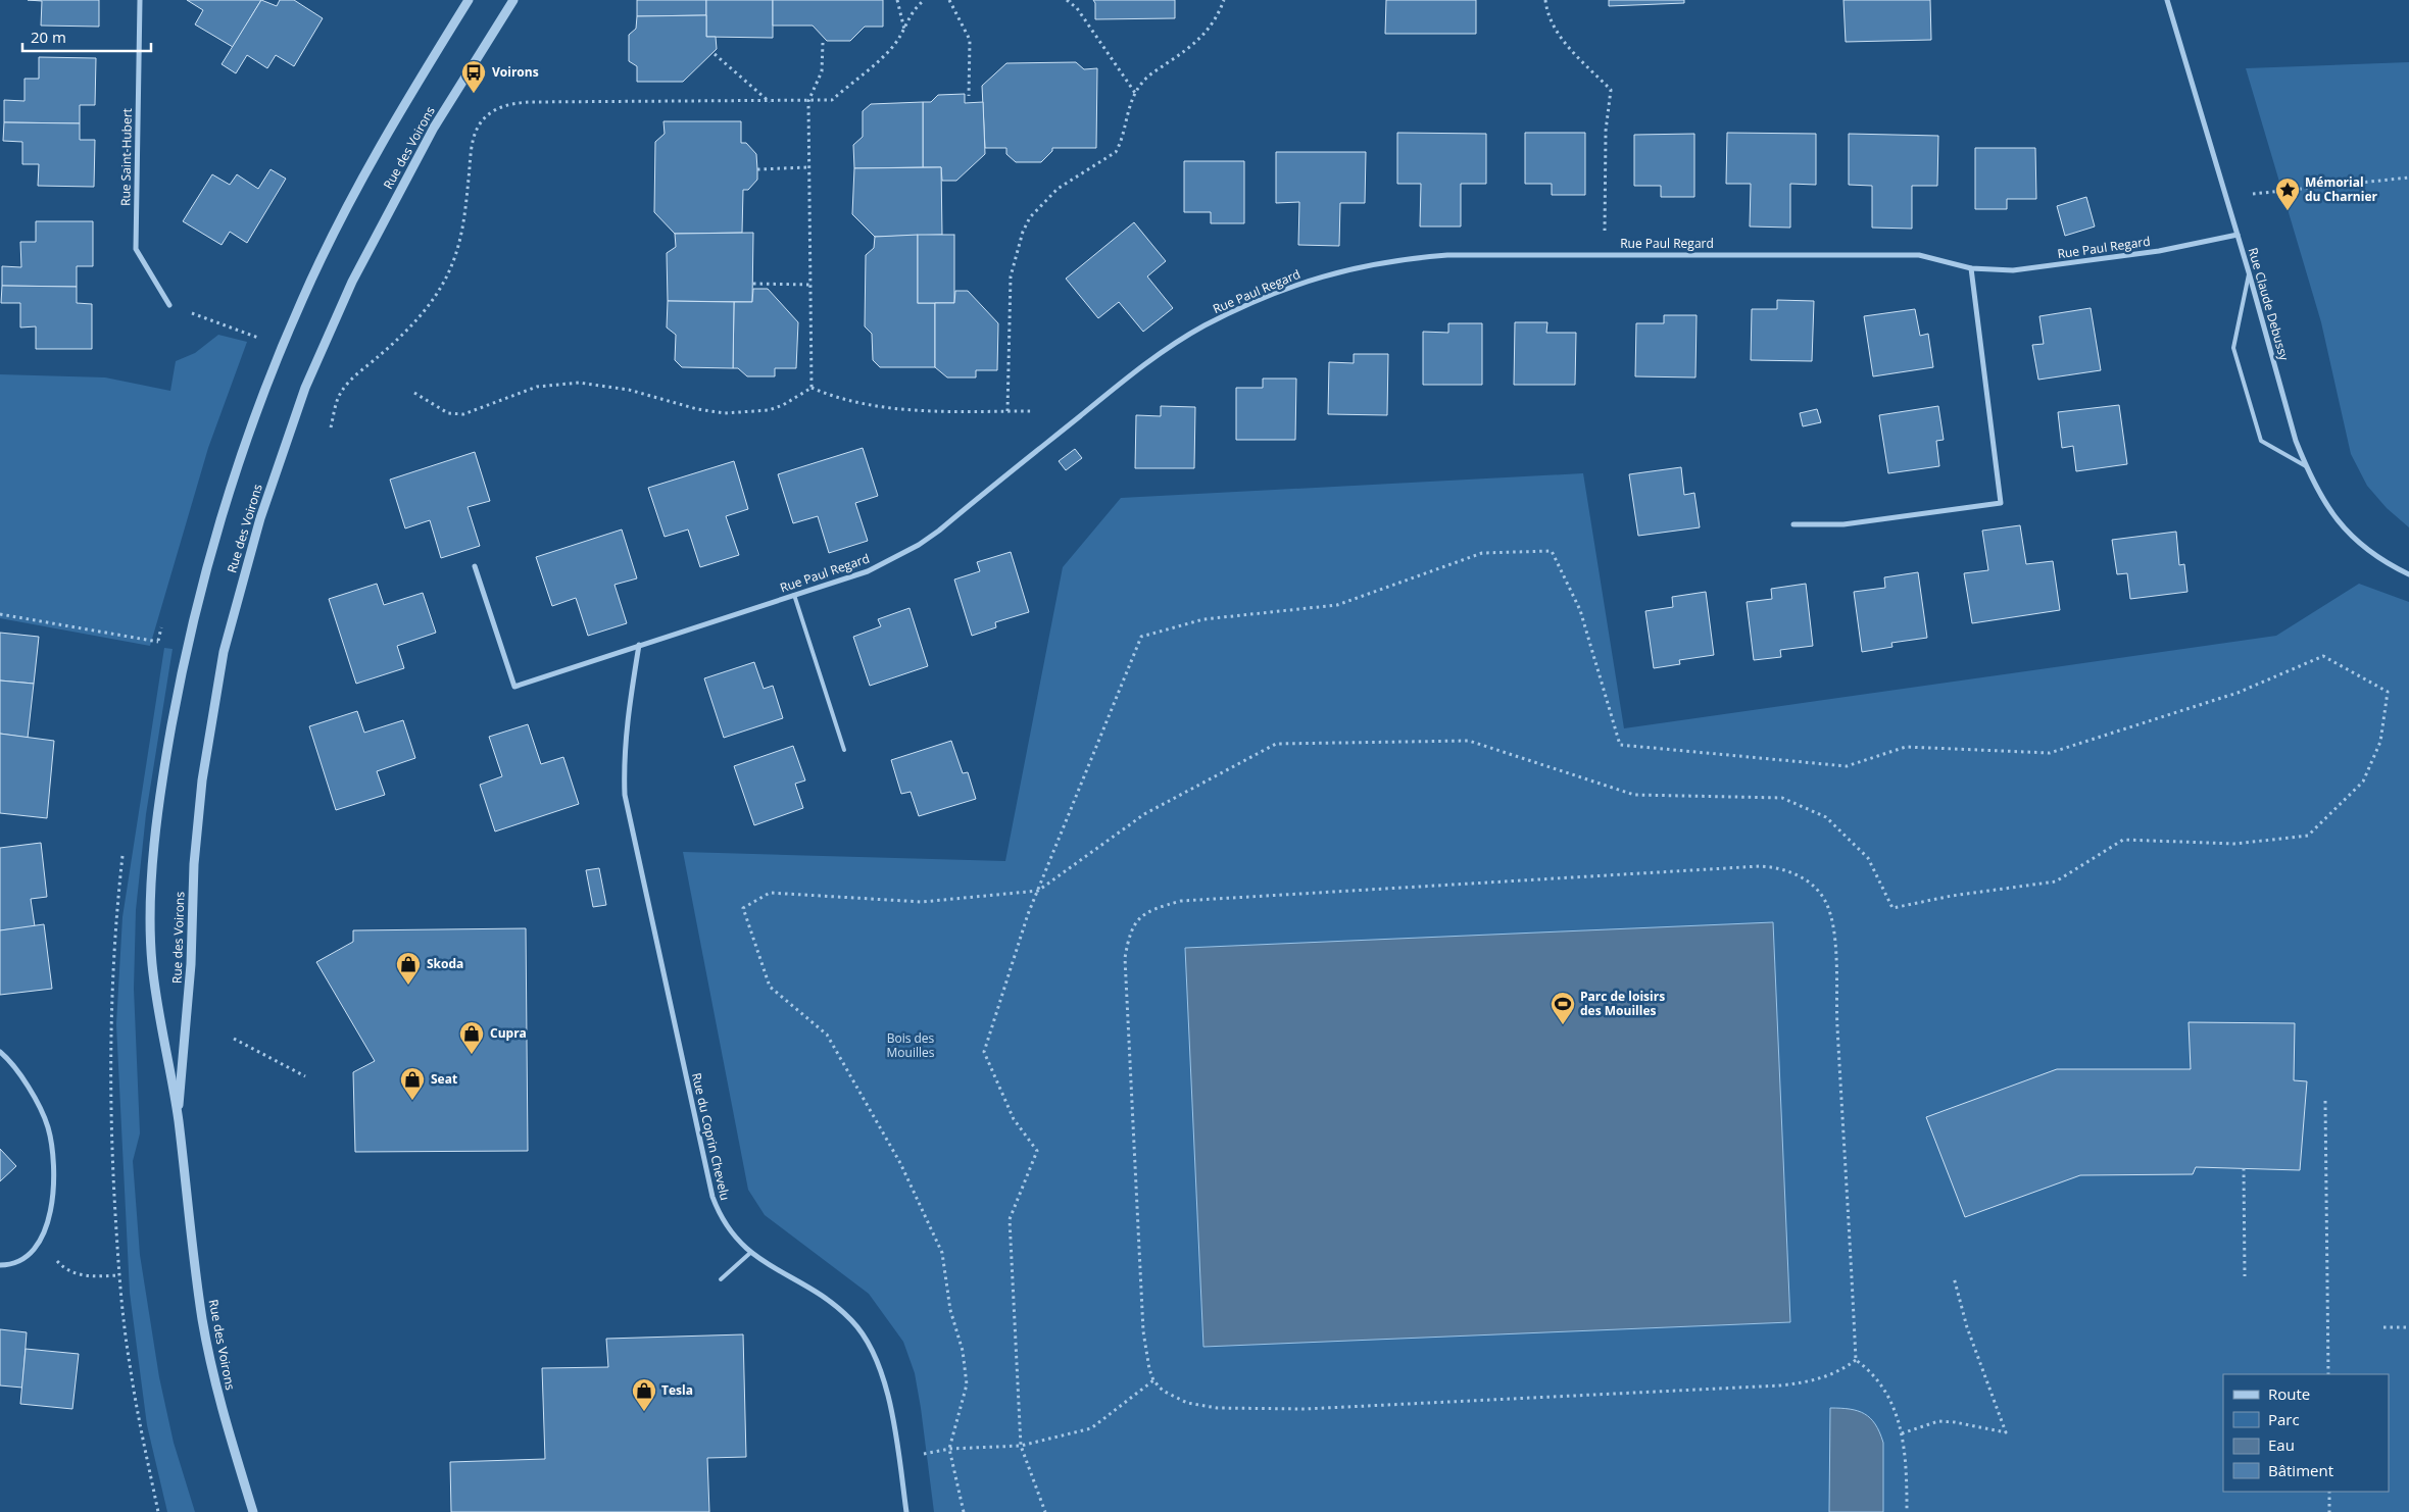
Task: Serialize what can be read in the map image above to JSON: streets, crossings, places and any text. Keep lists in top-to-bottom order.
{
  "streets": {
    "street": [
      "Rue des Voirons",
      "Rue Saint-Hubert",
      "Rue Paul Regard",
      "Rue Claude Debussy",
      "Rue du Coprin Chevelu"
    ]
  },
  "crossings": [
    ["Rue Paul Regard", "Rue Claude Debussy"],
    ["Rue Paul Regard", "Rue du Coprin Chevelu"]
  ],
  "parks": ["Bois des Mouilles"],
  "places": {
    "bus stop": ["Voirons"],
    "place": ["Mémorial du Charnier"],
    "shop": [
      "Skoda",
      "Cupra",
      "Seat",
      "Tesla"
    ],
    "sports": ["Parc de loisirs des Mouilles"]
  },
  "legend": [
    "Route",
    "Parc",
    "Eau",
    "Bâtiment"
  ],
  "scale_bar": "20 m"
}
